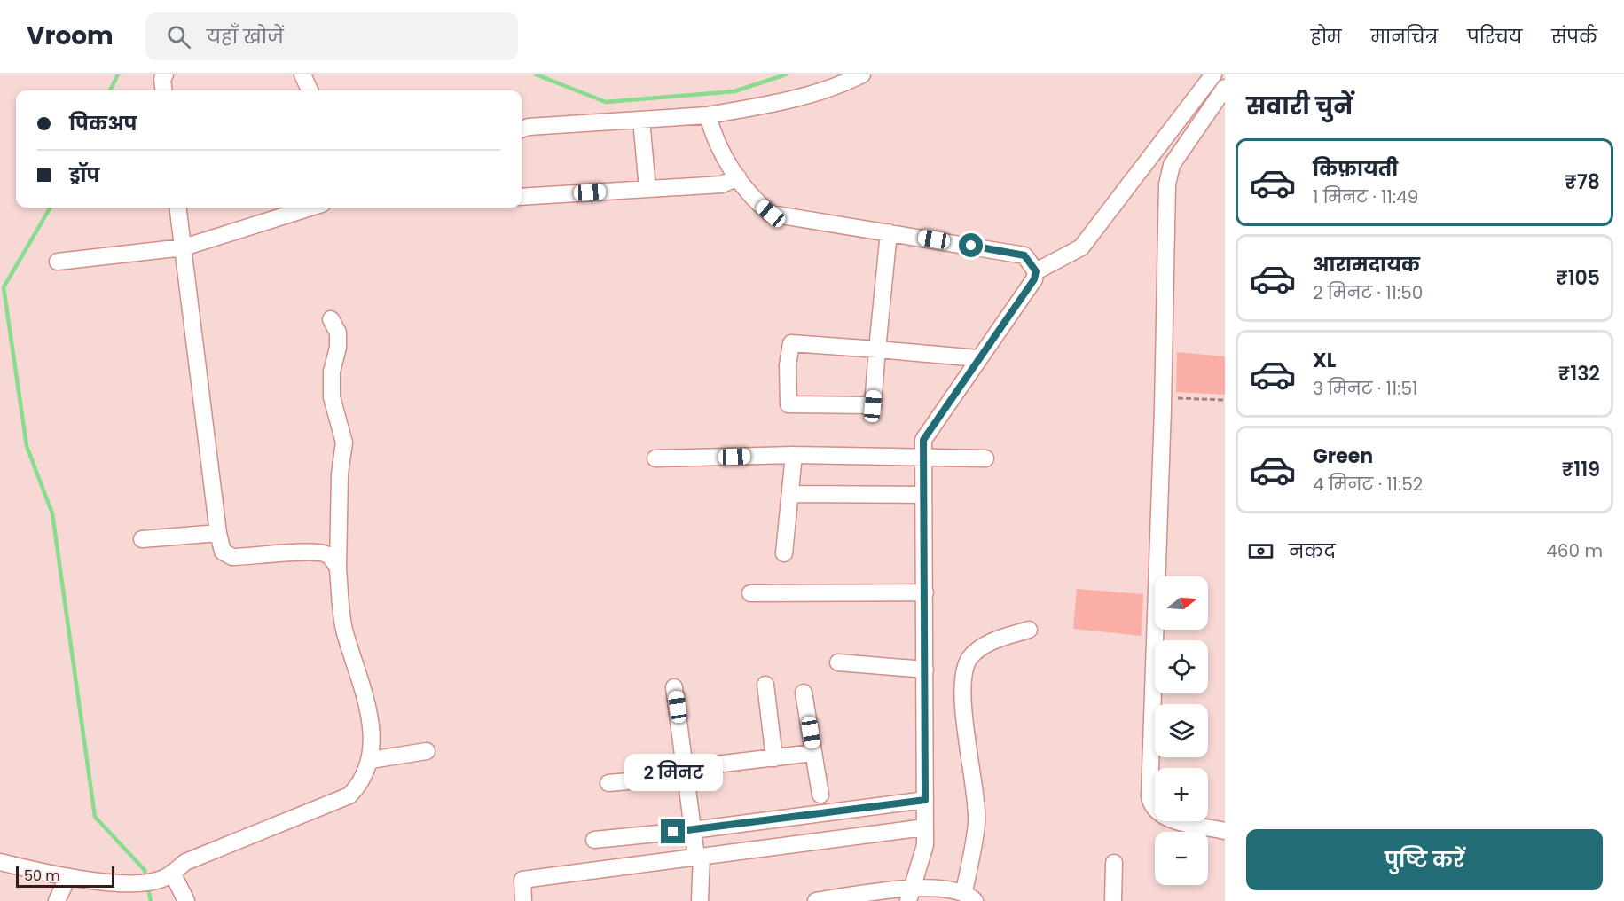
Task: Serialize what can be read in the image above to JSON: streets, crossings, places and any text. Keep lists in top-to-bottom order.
{
  "scale_bar": "50 m",
  "north": "right",
  "page": {
    "header": "Vroom",
    "search": "यहाँ खोजें",
    "nav": [
      "होम",
      "मानचित्र",
      "परिचय",
      "संपर्क"
    ],
    "heading": "सवारी चुनें",
    "banner": ["पिकअप", "ड्रॉप"],
    "list": [
      {
        "name": "किफ़ायती",
        "note": "1 मिनट · 11:49",
        "value": "₹78"
      },
      {
        "name": "आरामदायक",
        "note": "2 मिनट · 11:50",
        "value": "₹105"
      },
      {
        "name": "XL",
        "note": "3 मिनट · 11:51",
        "value": "₹132"
      },
      {
        "name": "Green",
        "note": "4 मिनट · 11:52",
        "value": "₹119"
      }
    ],
    "pay": ["नकद", "460 m"],
    "map_buttons": ["+", "−"],
    "bubble": "2 मिनट",
    "buttons": "पुष्टि करें",
    "scale": "50 m"
  }
}
